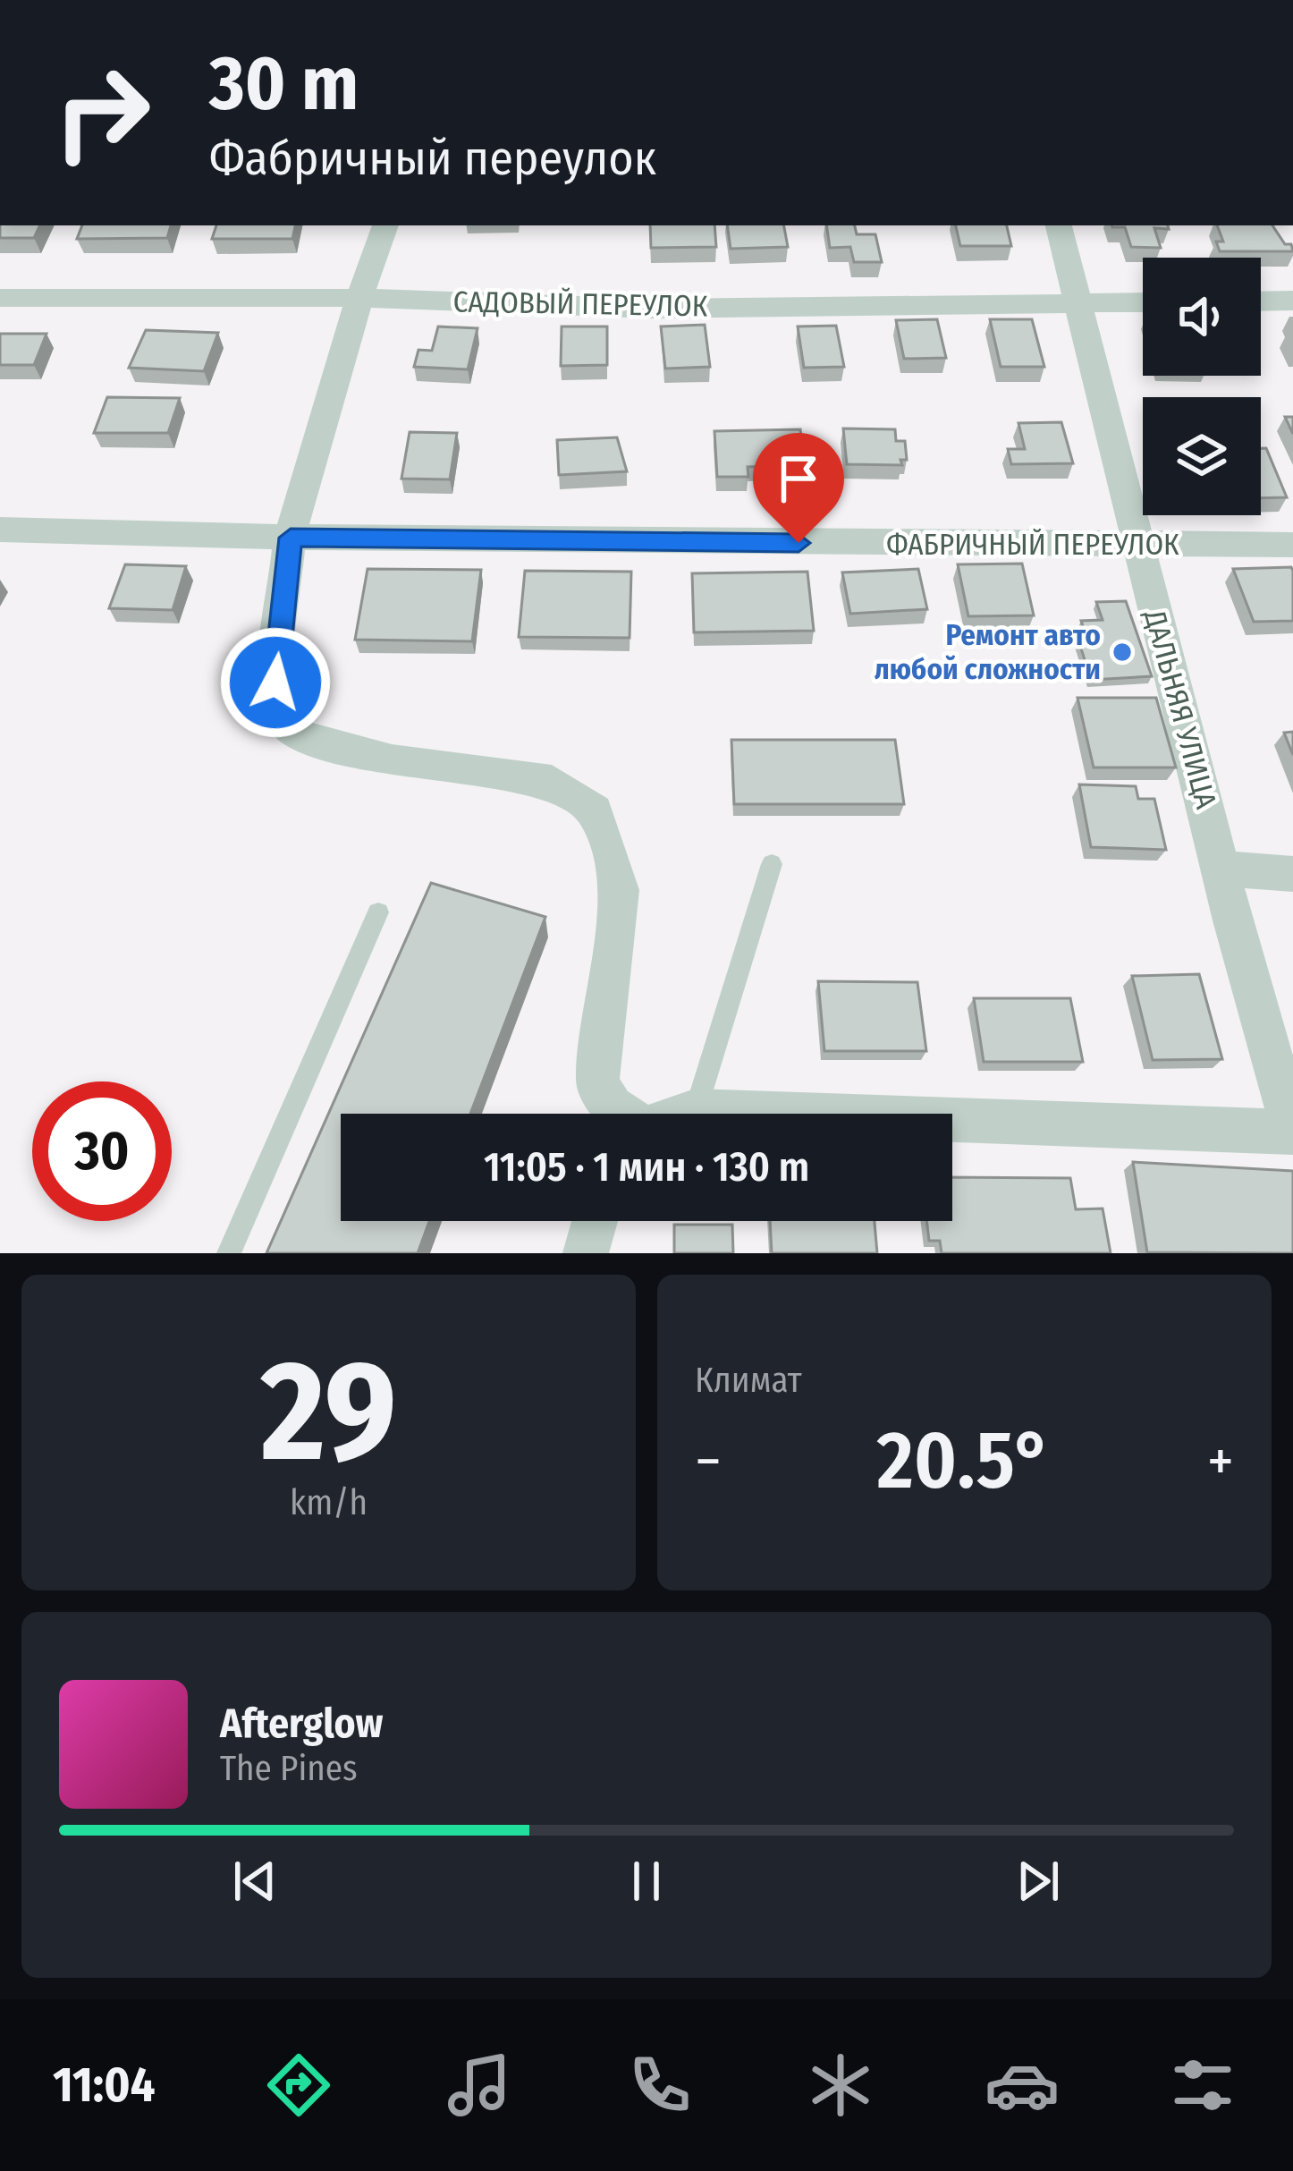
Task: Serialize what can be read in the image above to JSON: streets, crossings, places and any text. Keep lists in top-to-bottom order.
{
  "streets": {
    "street": ["САДОВЫЙ ПЕРЕУЛОК", "ФАБРИЧНЫЙ ПЕРЕУЛОК", "ДАЛЬНЯЯ УЛИЦА"]
  },
  "crossings": [
    ["САДОВЫЙ ПЕРЕУЛОК", "ДАЛЬНЯЯ УЛИЦА"],
    ["ФАБРИЧНЫЙ ПЕРЕУЛОК", "ДАЛЬНЯЯ УЛИЦА"]
  ],
  "places": ["Ремонт авто любой сложности"],
  "page": {
    "turn": ["30 m", "Фабричный переулок"],
    "limit": "30",
    "trip": "11:05 · 1 мин · 130 m",
    "tile": [
      ["29", "km/h"],
      "Климат"
    ],
    "heat": ["−", "20.5°", "+"],
    "song": ["Afterglow", "The Pines"],
    "tabs": "11:04"
  }
}
